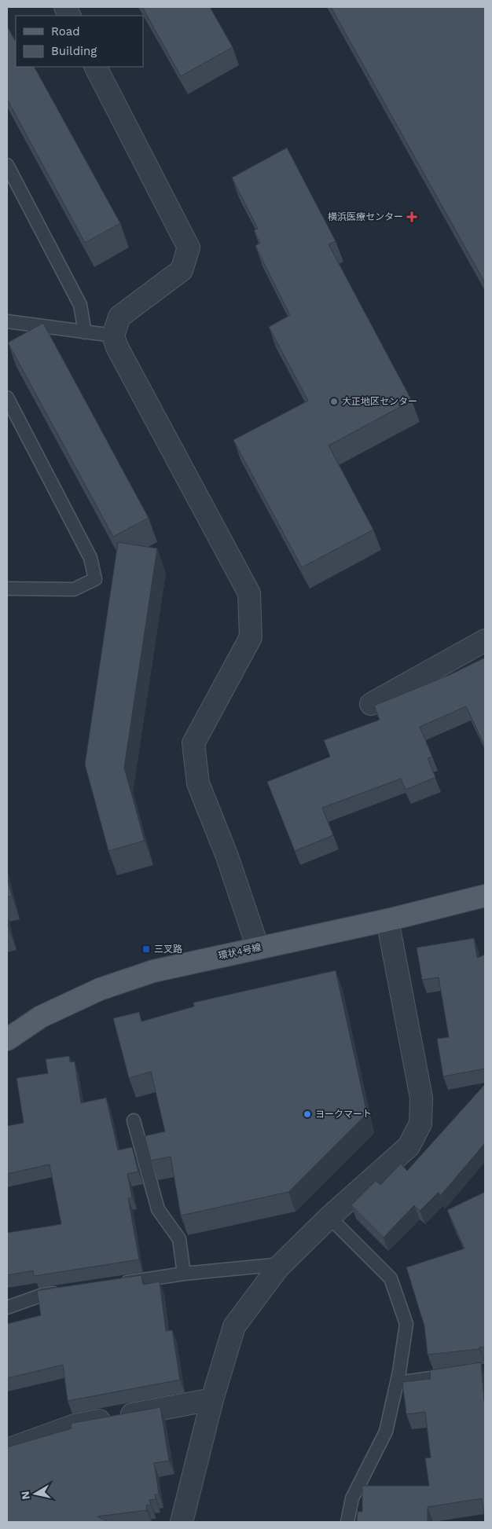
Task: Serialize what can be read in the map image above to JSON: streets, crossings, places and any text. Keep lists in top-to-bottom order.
{
  "streets": {
    "main road": ["環状4号線"]
  },
  "places": {
    "health": ["横浜医療センター"],
    "other": ["大正地区センター", "ヨークマート"],
    "transit": ["三叉路"]
  },
  "legend": ["Road", "Building"],
  "north": "left"
}
